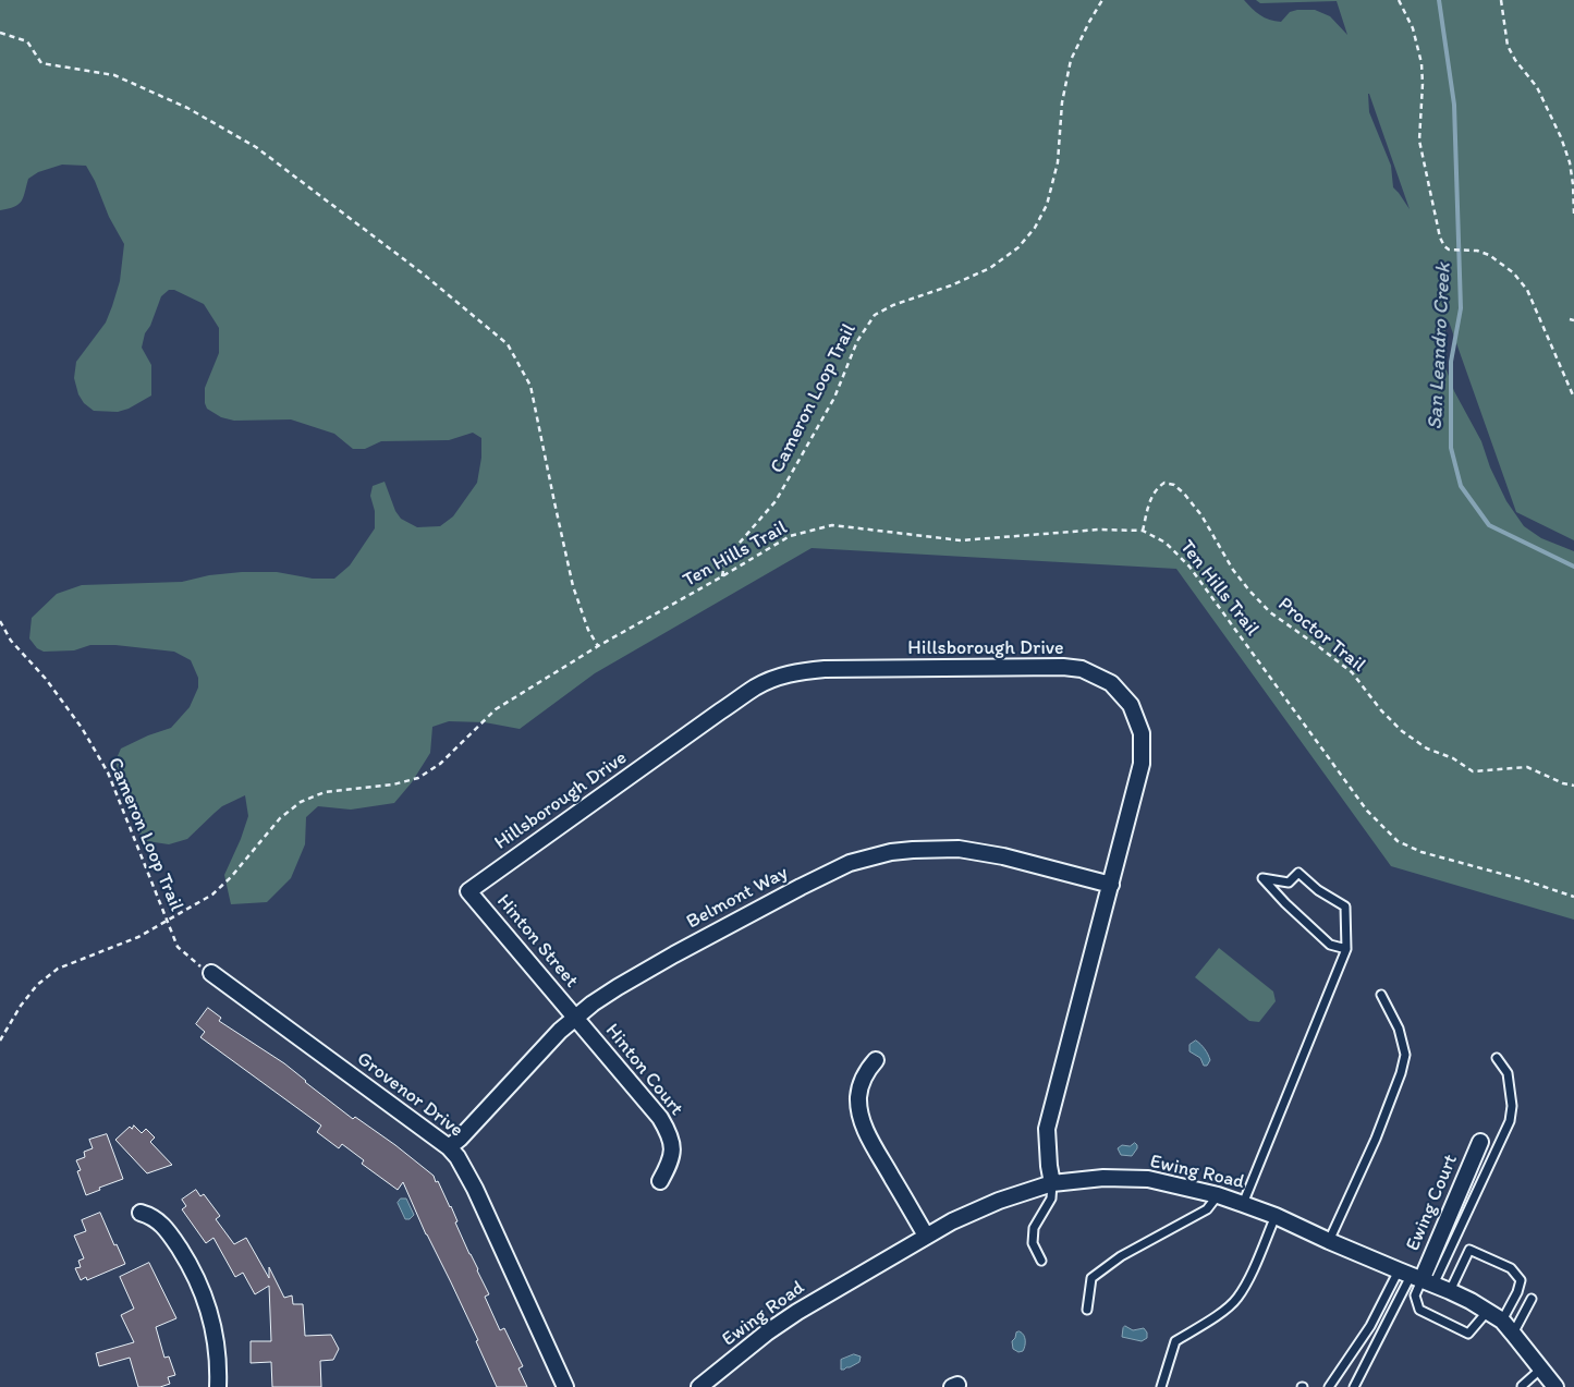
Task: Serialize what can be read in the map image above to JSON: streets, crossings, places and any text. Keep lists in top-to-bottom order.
{
  "streets": {
    "street": [
      "Hillsborough Drive",
      "Belmont Way",
      "Hinton Street",
      "Hinton Court",
      "Grovenor Drive",
      "Ewing Road",
      "Ewing Court"
    ],
    "path": ["Cameron Loop Trail", "Ten Hills Trail", "Proctor Trail"]
  },
  "crossings": [
    ["Cameron Loop Trail", "Ten Hills Trail"],
    ["Cameron Loop Trail", "Grovenor Drive"],
    ["Ten Hills Trail", "Proctor Trail"],
    ["Hillsborough Drive", "Belmont Way"],
    ["Hillsborough Drive", "Hinton Street"],
    ["Hillsborough Drive", "Ewing Road"],
    ["Belmont Way", "Hinton Street"],
    ["Belmont Way", "Hinton Court"],
    ["Belmont Way", "Grovenor Drive"],
    ["Hinton Street", "Hinton Court"],
    ["Ewing Road", "Ewing Court"]
  ],
  "water": ["San Leandro Creek"]
}
